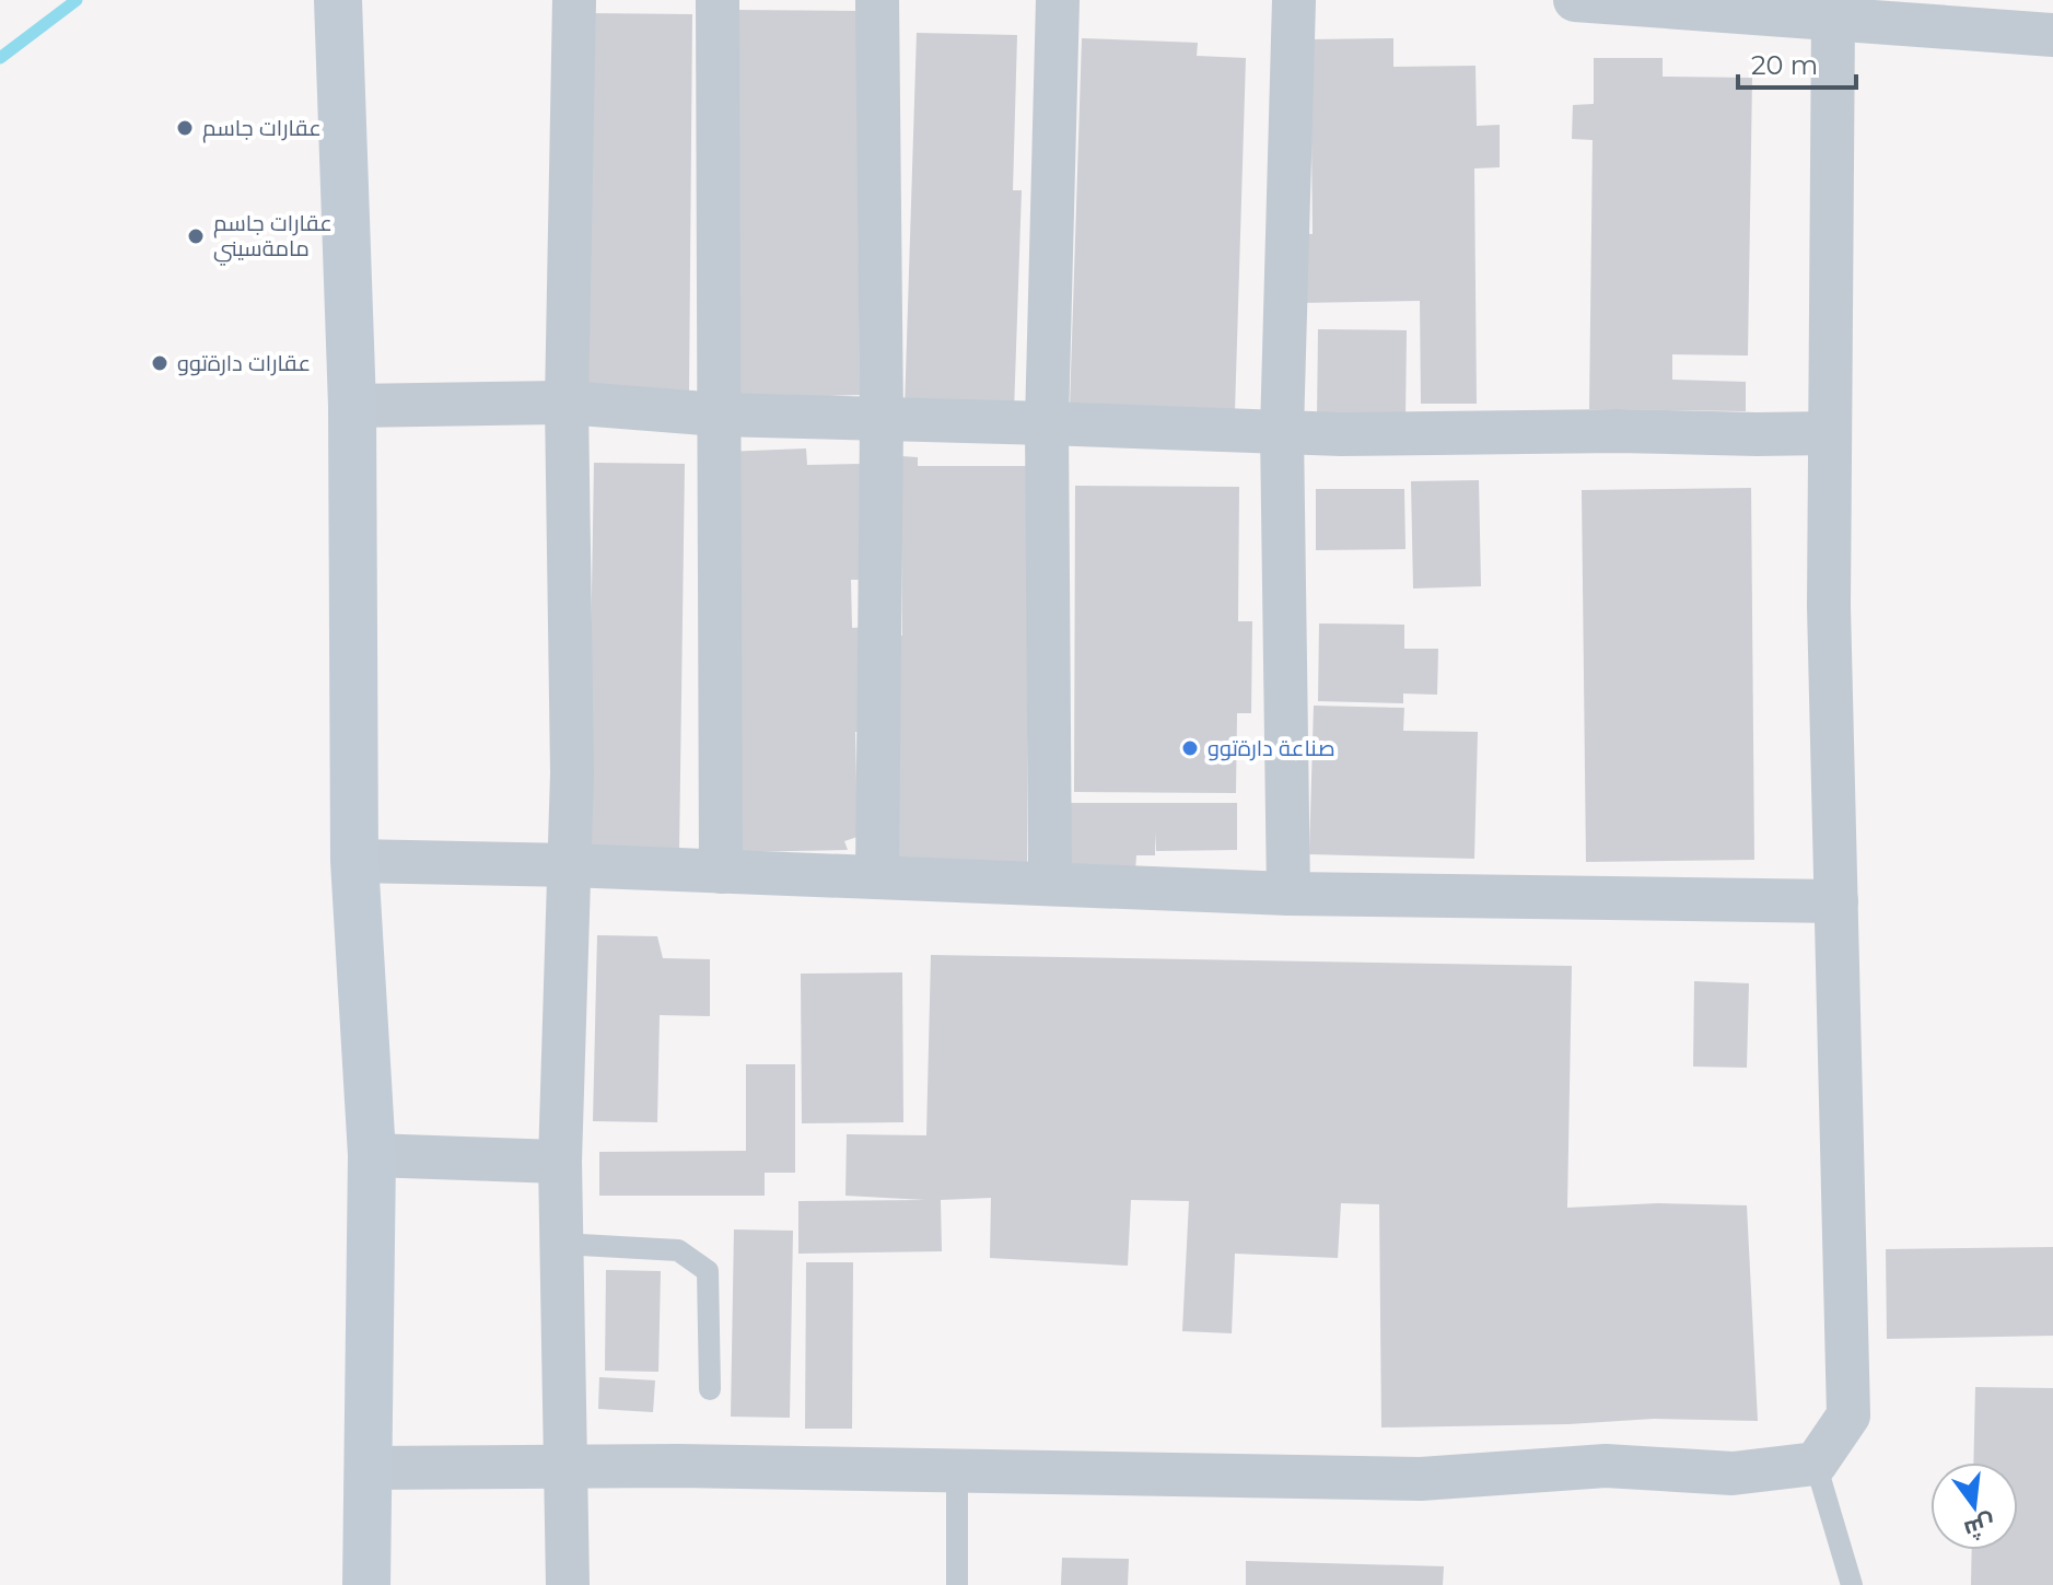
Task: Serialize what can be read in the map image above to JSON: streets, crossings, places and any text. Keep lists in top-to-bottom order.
{
  "places": [
    "عقارات جاسم",
    "عقارات جاسم مامةسيني",
    "عقارات دارةتوو",
    "صناعة دارةتوو"
  ],
  "scale_bar": "20 m",
  "north": "bottom"
}
